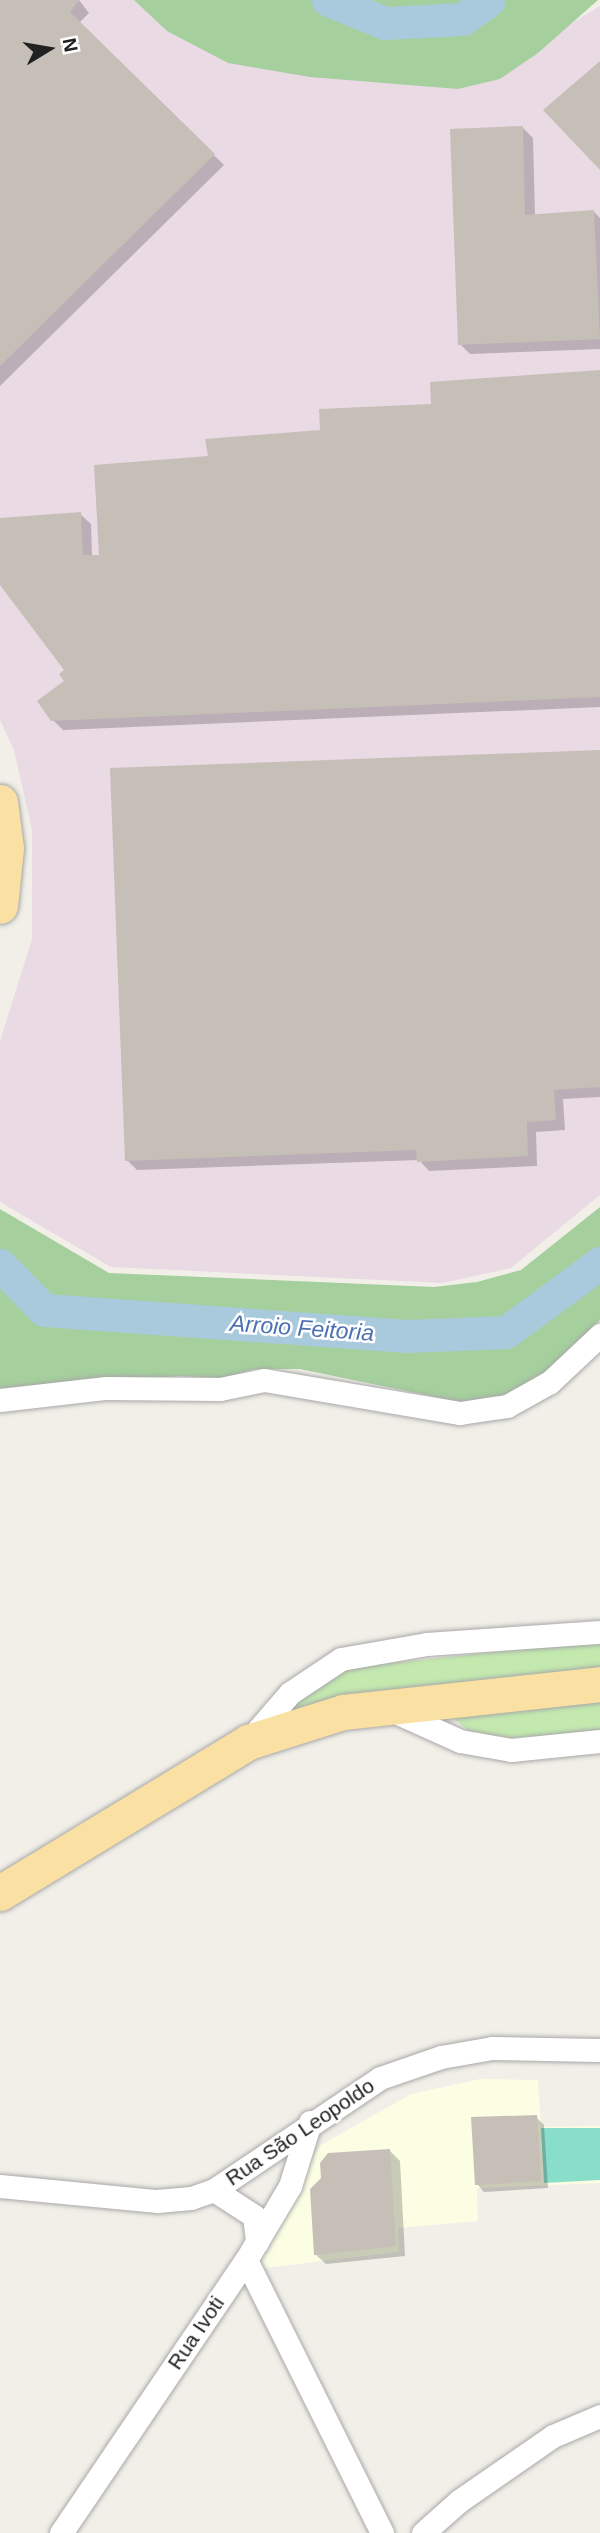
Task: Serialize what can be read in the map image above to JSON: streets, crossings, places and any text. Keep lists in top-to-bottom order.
{
  "streets": {
    "street": ["Rua São Leopoldo", "Rua Ivoti"]
  },
  "crossings": [
    ["Rua São Leopoldo", "Rua Ivoti"]
  ],
  "water": ["Arroio Feitoria"],
  "north": "right"
}
